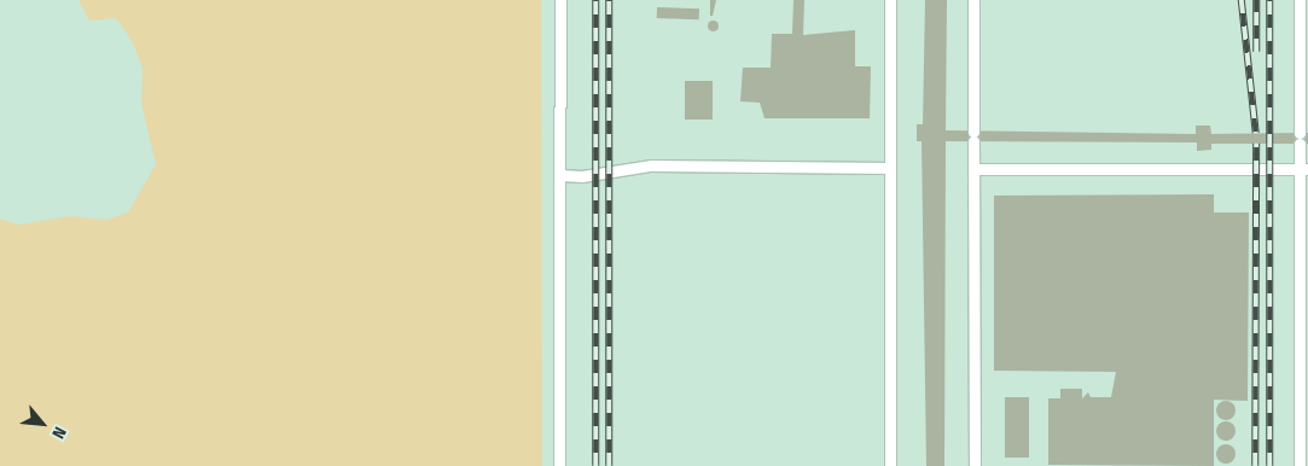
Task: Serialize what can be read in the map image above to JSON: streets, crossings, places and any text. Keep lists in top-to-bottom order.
{
  "north": "bottom right"
}
